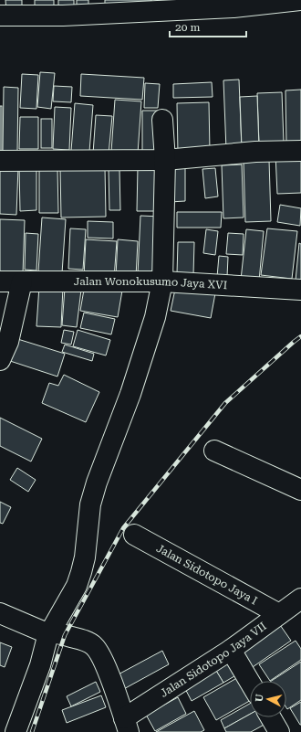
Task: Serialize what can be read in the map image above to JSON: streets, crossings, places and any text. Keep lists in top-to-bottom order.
{
  "streets": {
    "street": ["Jalan Wonokusumo Jaya XVI", "Jalan Sidotopo Jaya I", "Jalan Sidotopo Jaya VII"]
  },
  "crossings": [
    ["Jalan Sidotopo Jaya I", "Jalan Sidotopo Jaya VII"]
  ],
  "scale_bar": "20 m",
  "north": "left"
}
